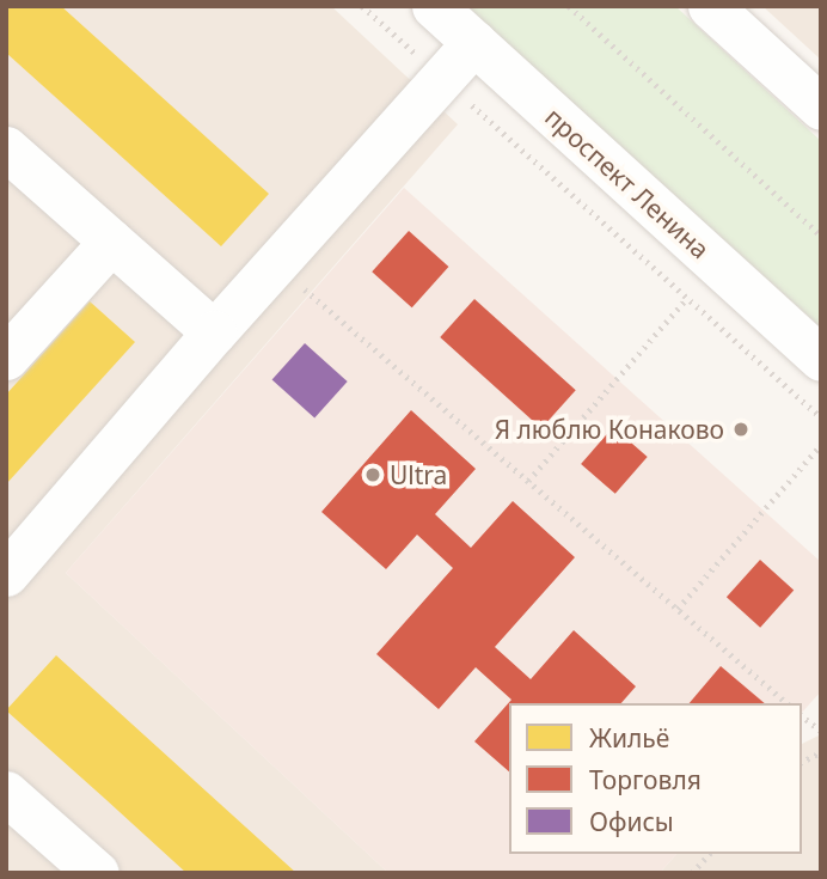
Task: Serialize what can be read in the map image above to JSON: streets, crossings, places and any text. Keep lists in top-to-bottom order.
{
  "streets": {
    "street": ["проспект Ленина"]
  },
  "places": ["Я люблю Конаково", "Ultra"],
  "legend": ["Жильё", "Торговля", "Офисы"]
}
